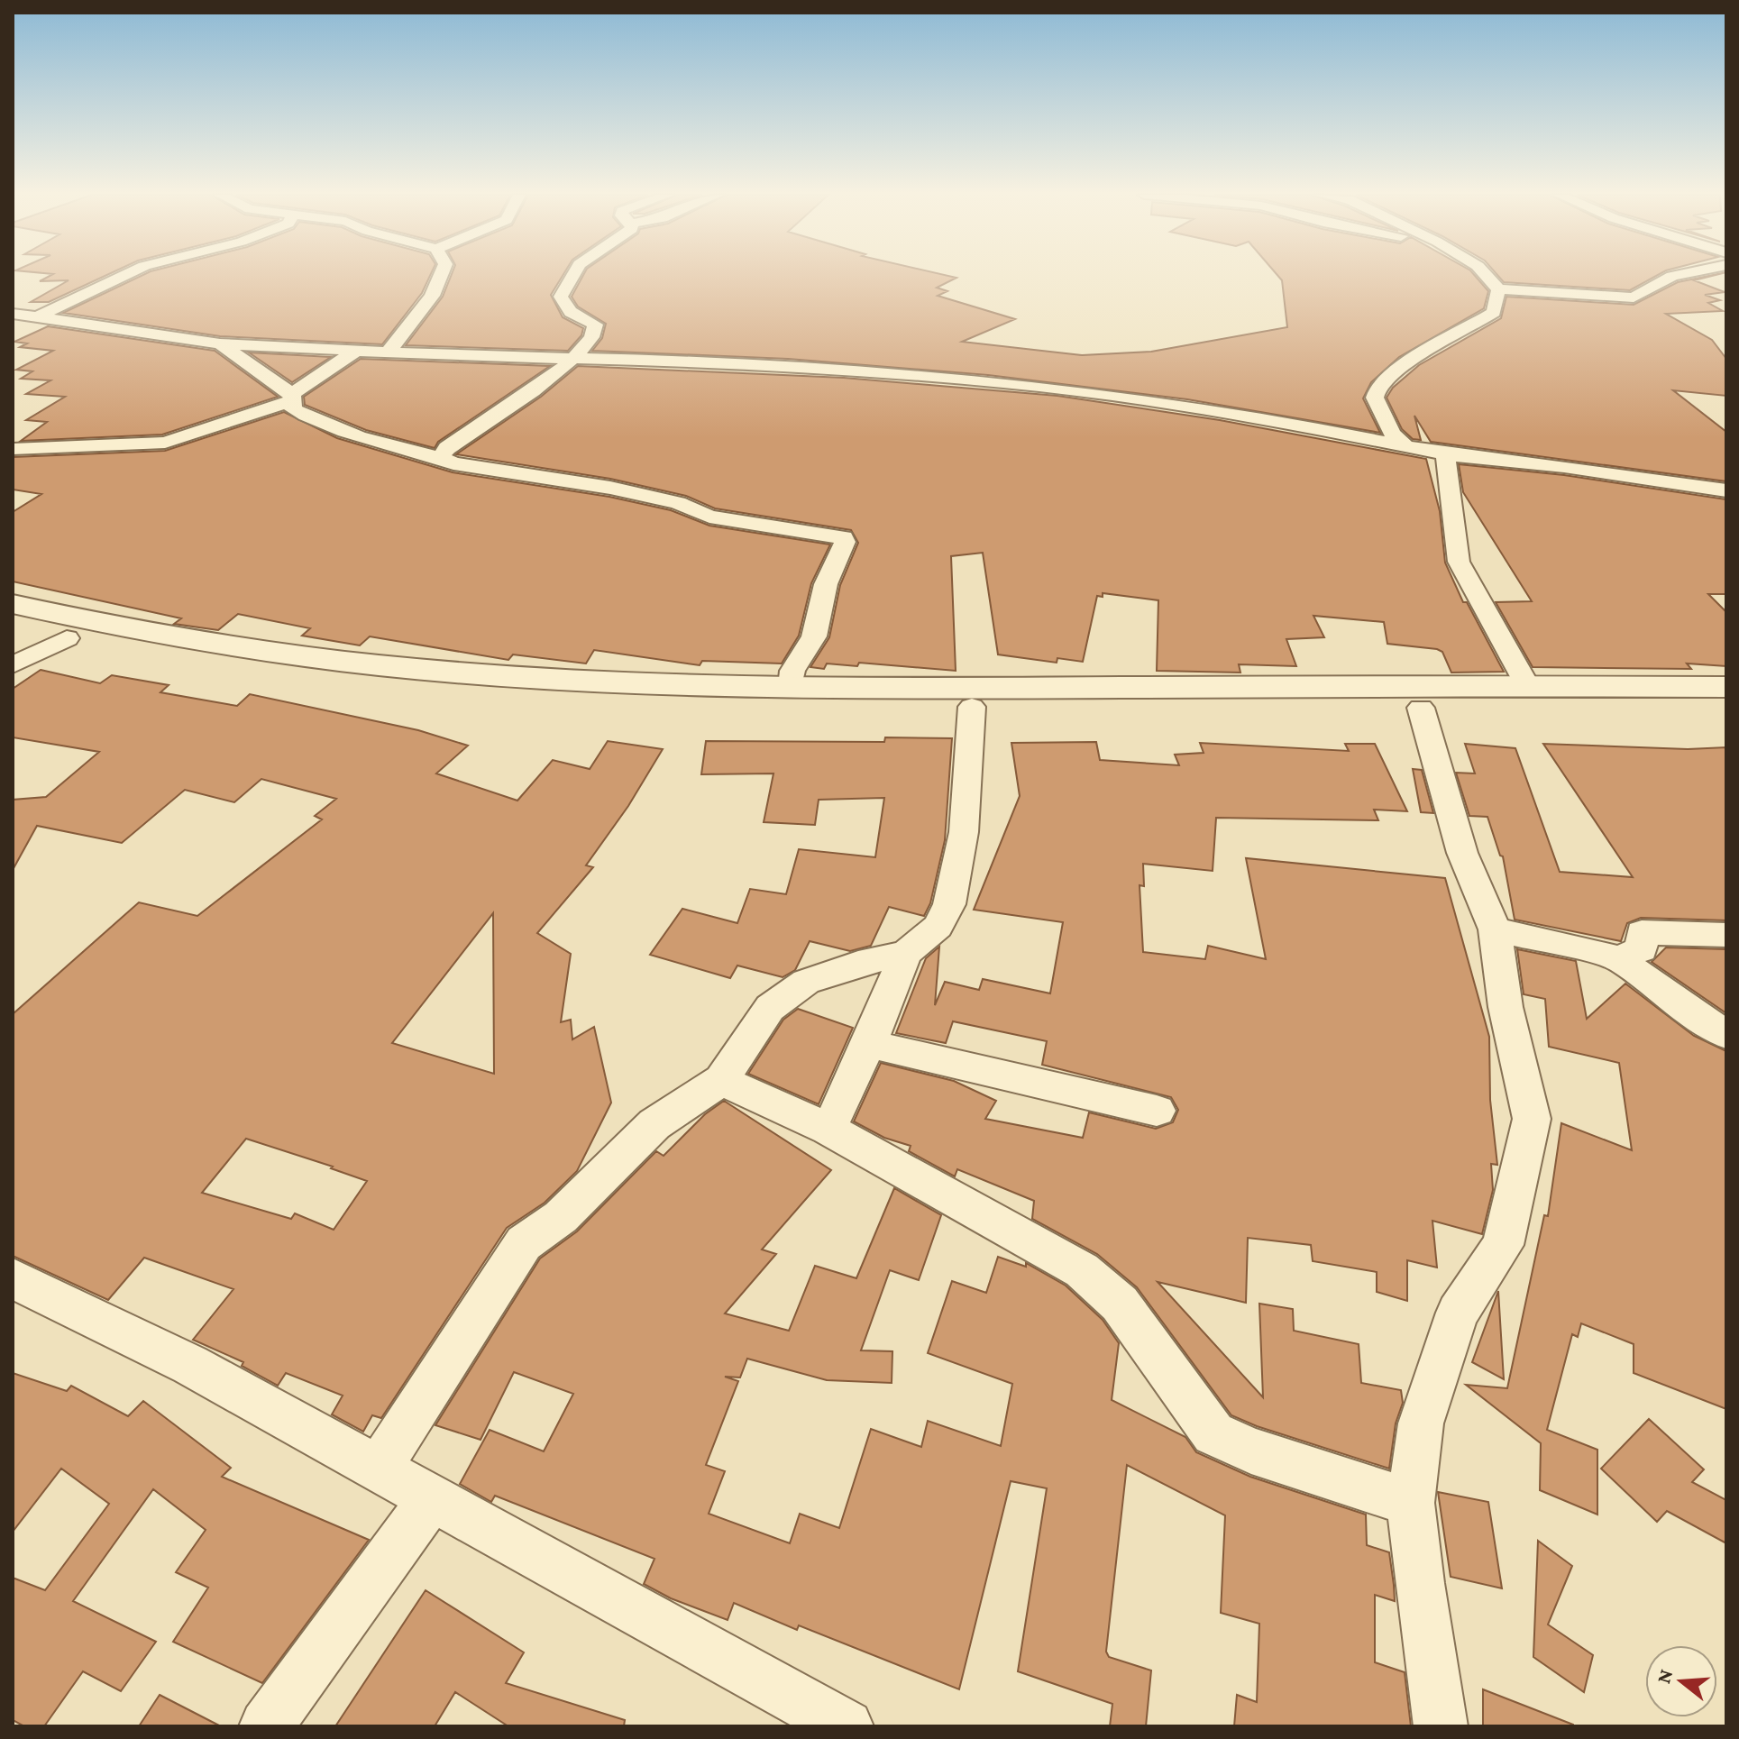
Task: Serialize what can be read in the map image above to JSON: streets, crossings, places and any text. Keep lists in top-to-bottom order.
{
  "north": "left"
}
